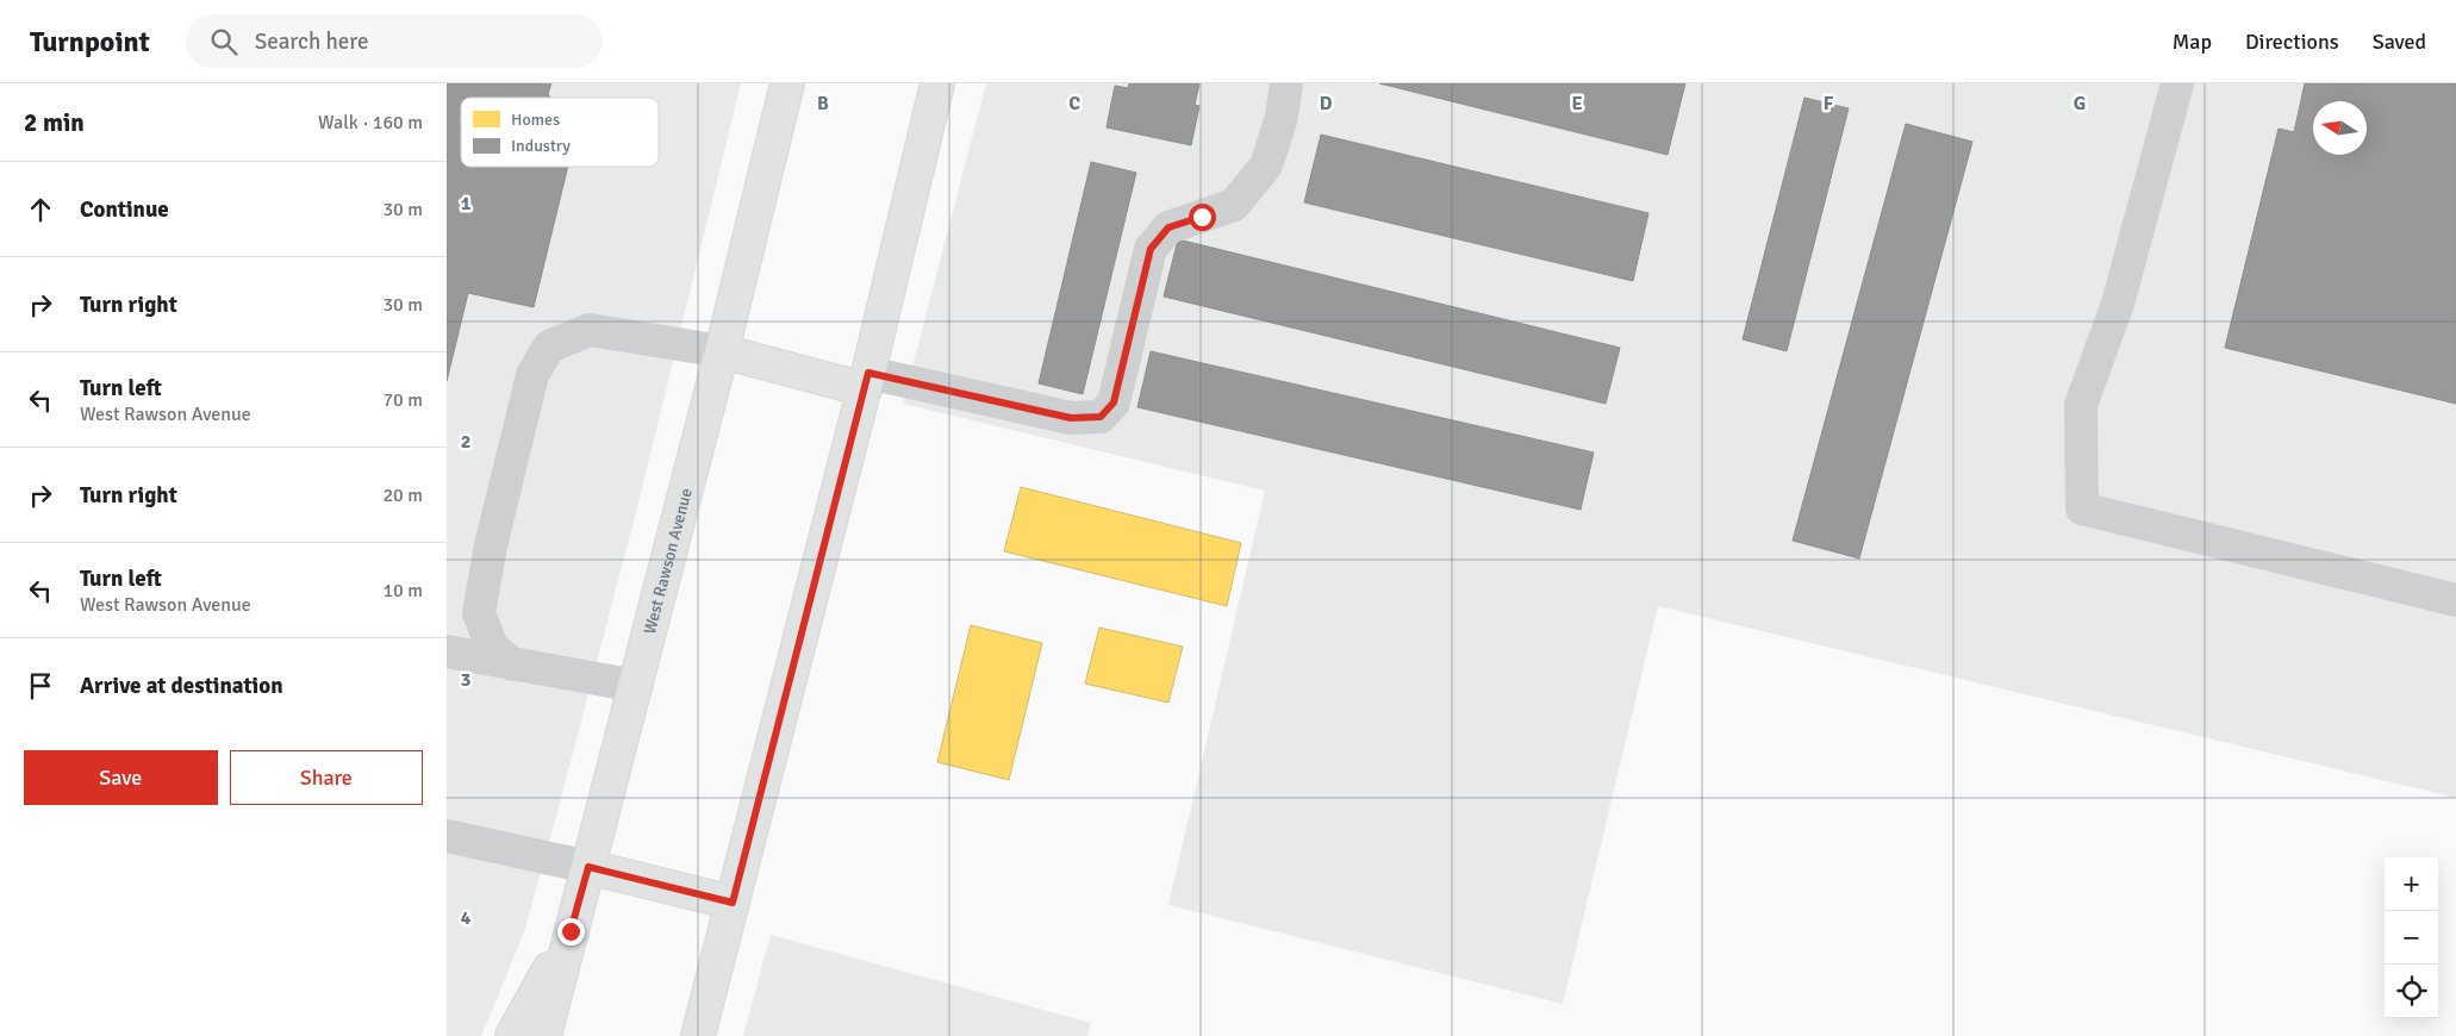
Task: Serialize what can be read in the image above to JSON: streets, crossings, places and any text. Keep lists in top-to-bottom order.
{
  "streets": {
    "main road": ["West Rawson Avenue"]
  },
  "legend": ["Homes", "Industry"],
  "north": "left",
  "page": {
    "header": "Turnpoint",
    "search": "Search here",
    "nav": ["Map", "Directions", "Saved"],
    "heading": ["2 min", "Walk · 160 m"],
    "list": [
      ["Continue", "30 m"],
      ["Turn right", "30 m"],
      ["Turn left", "West Rawson Avenue", "70 m"],
      ["Turn right", "20 m"],
      ["Turn left", "West Rawson Avenue", "10 m"],
      "Arrive at destination"
    ],
    "buttons": ["Save", "Share"],
    "map_buttons": ["+", "−"]
  },
  "grid": {
    "columns": [
      "B",
      "C",
      "D",
      "E",
      "F",
      "G"
    ],
    "rows": [
      "1",
      "2",
      "3",
      "4"
    ]
  }
}
